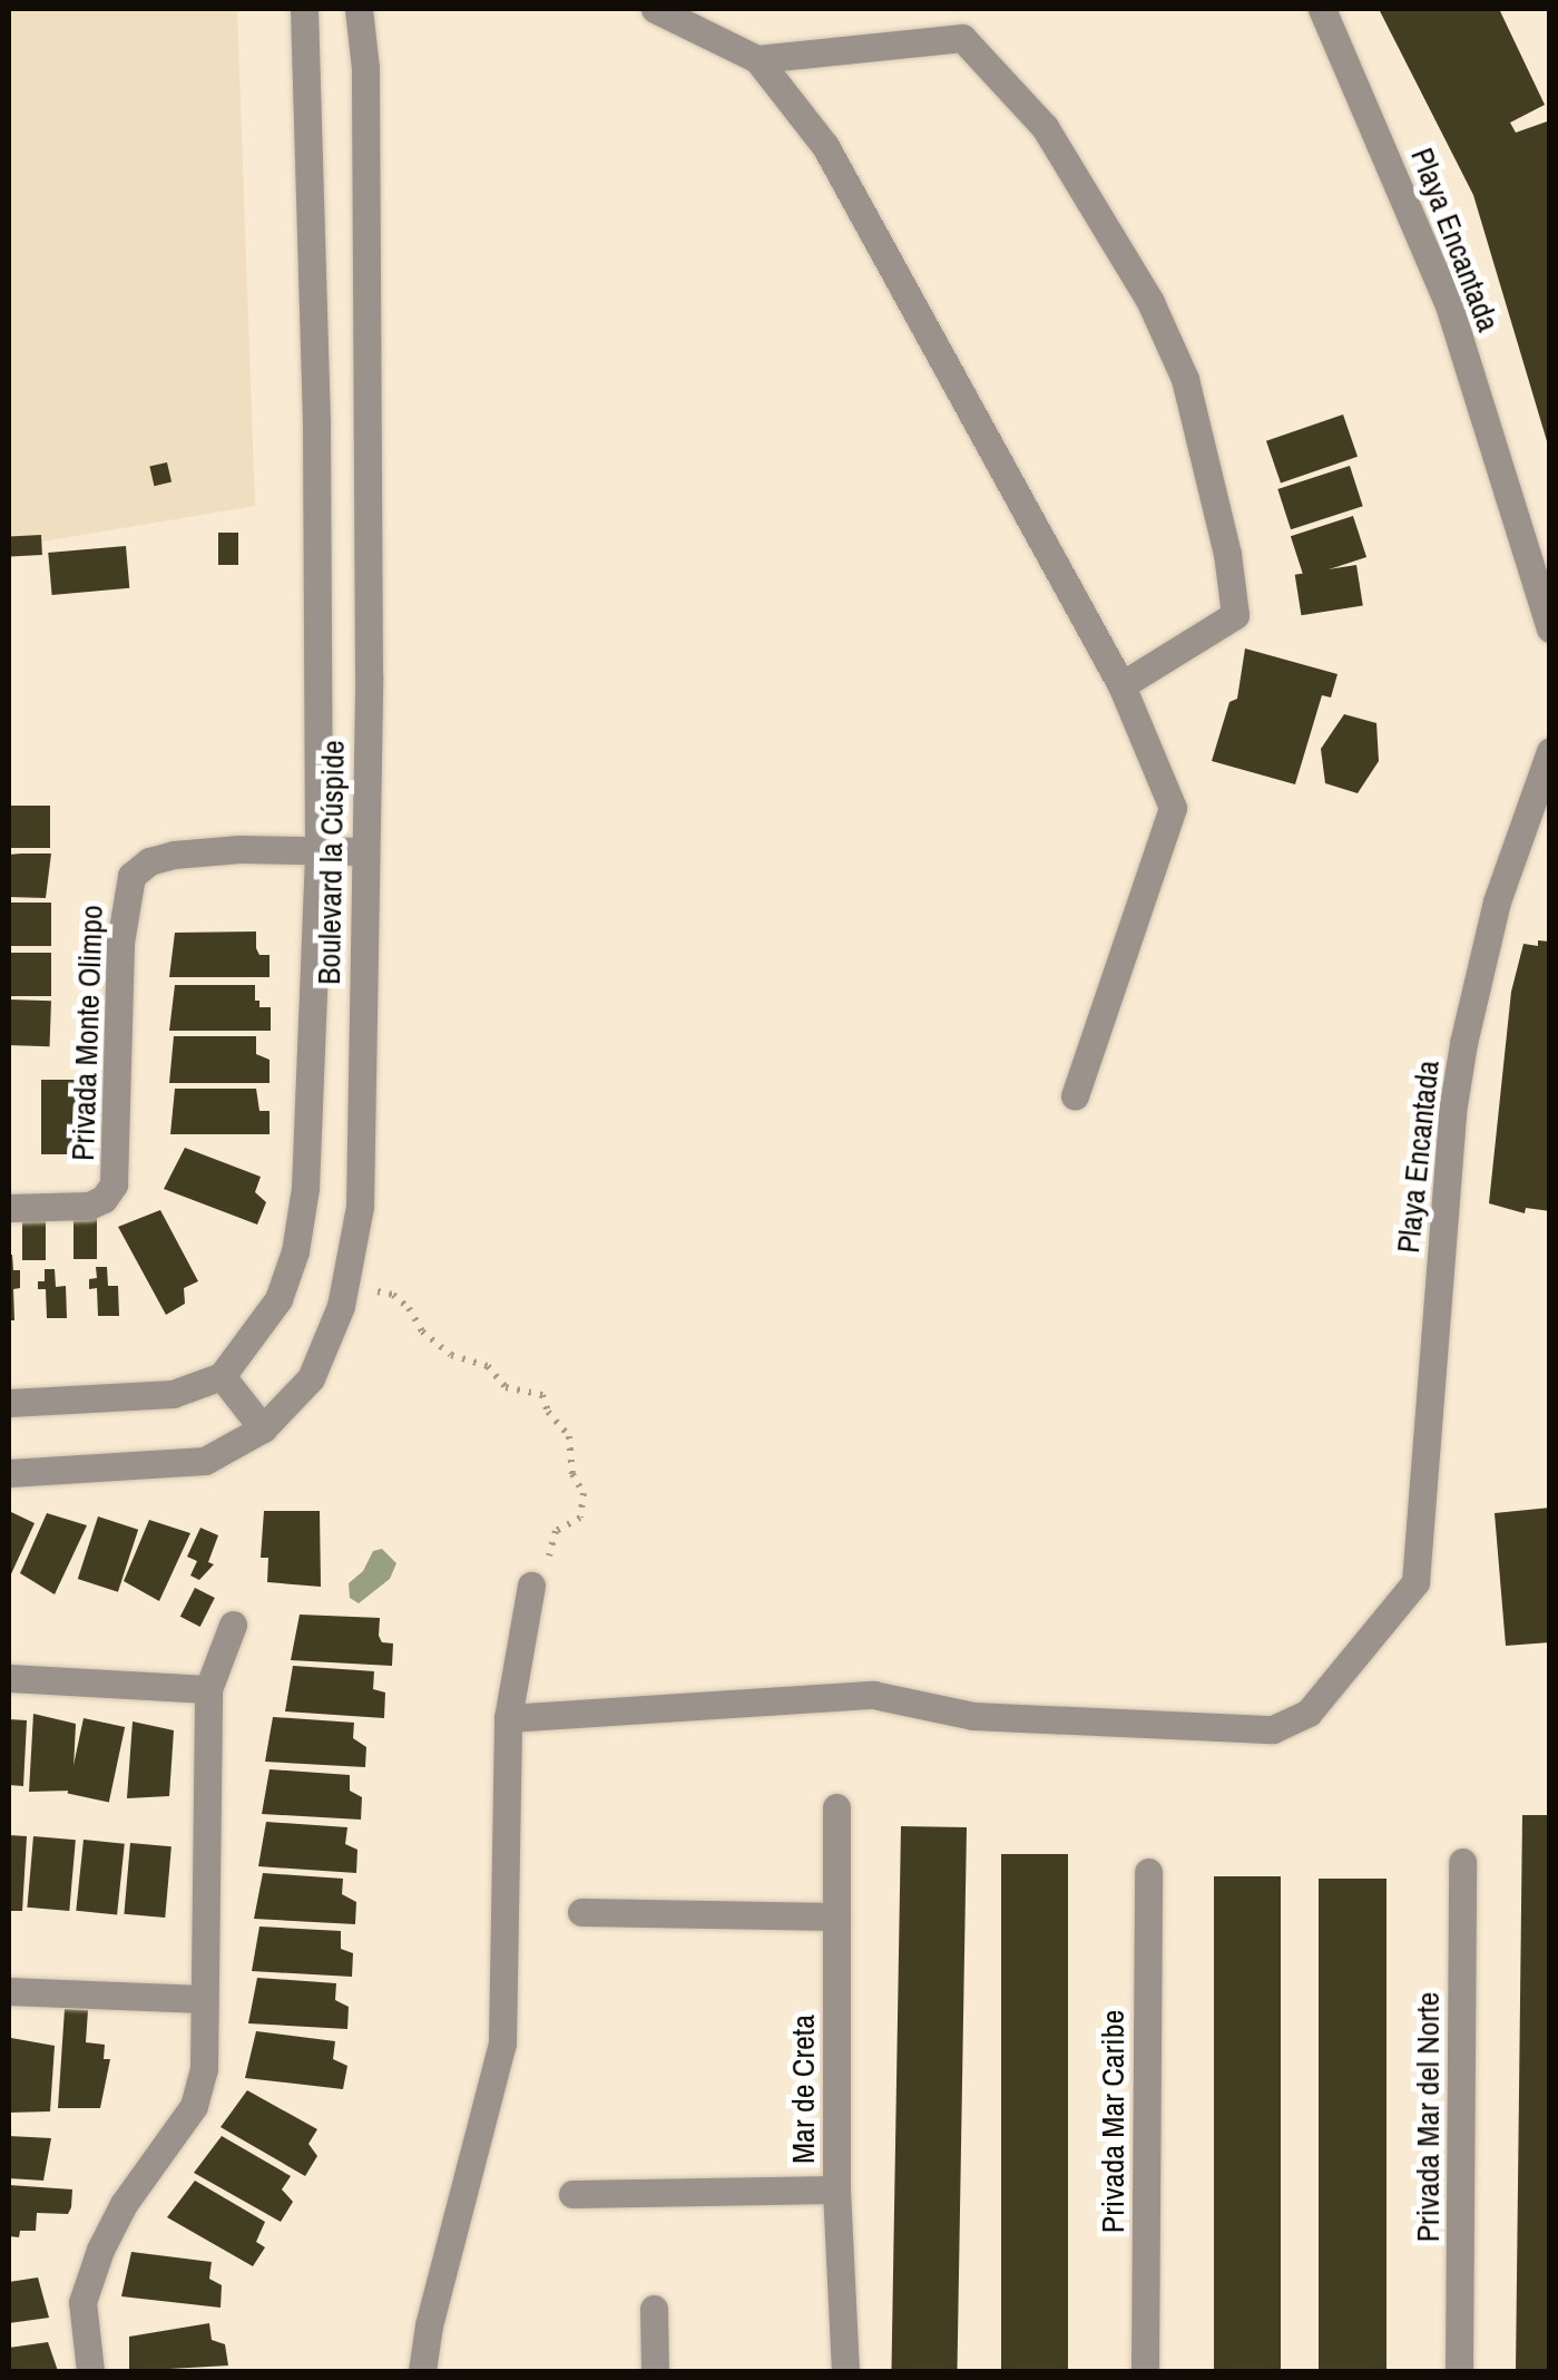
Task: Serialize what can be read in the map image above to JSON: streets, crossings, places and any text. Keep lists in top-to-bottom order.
{
  "streets": {
    "street": [
      "Playa Encantada",
      "Boulevard la Cúspide",
      "Privada Monte Olimpo",
      "Mar de Creta",
      "Privada Mar del Norte",
      "Privada Mar Caribe"
    ]
  },
  "crossings": [
    ["Boulevard la Cúspide", "Privada Monte Olimpo"]
  ]
}
